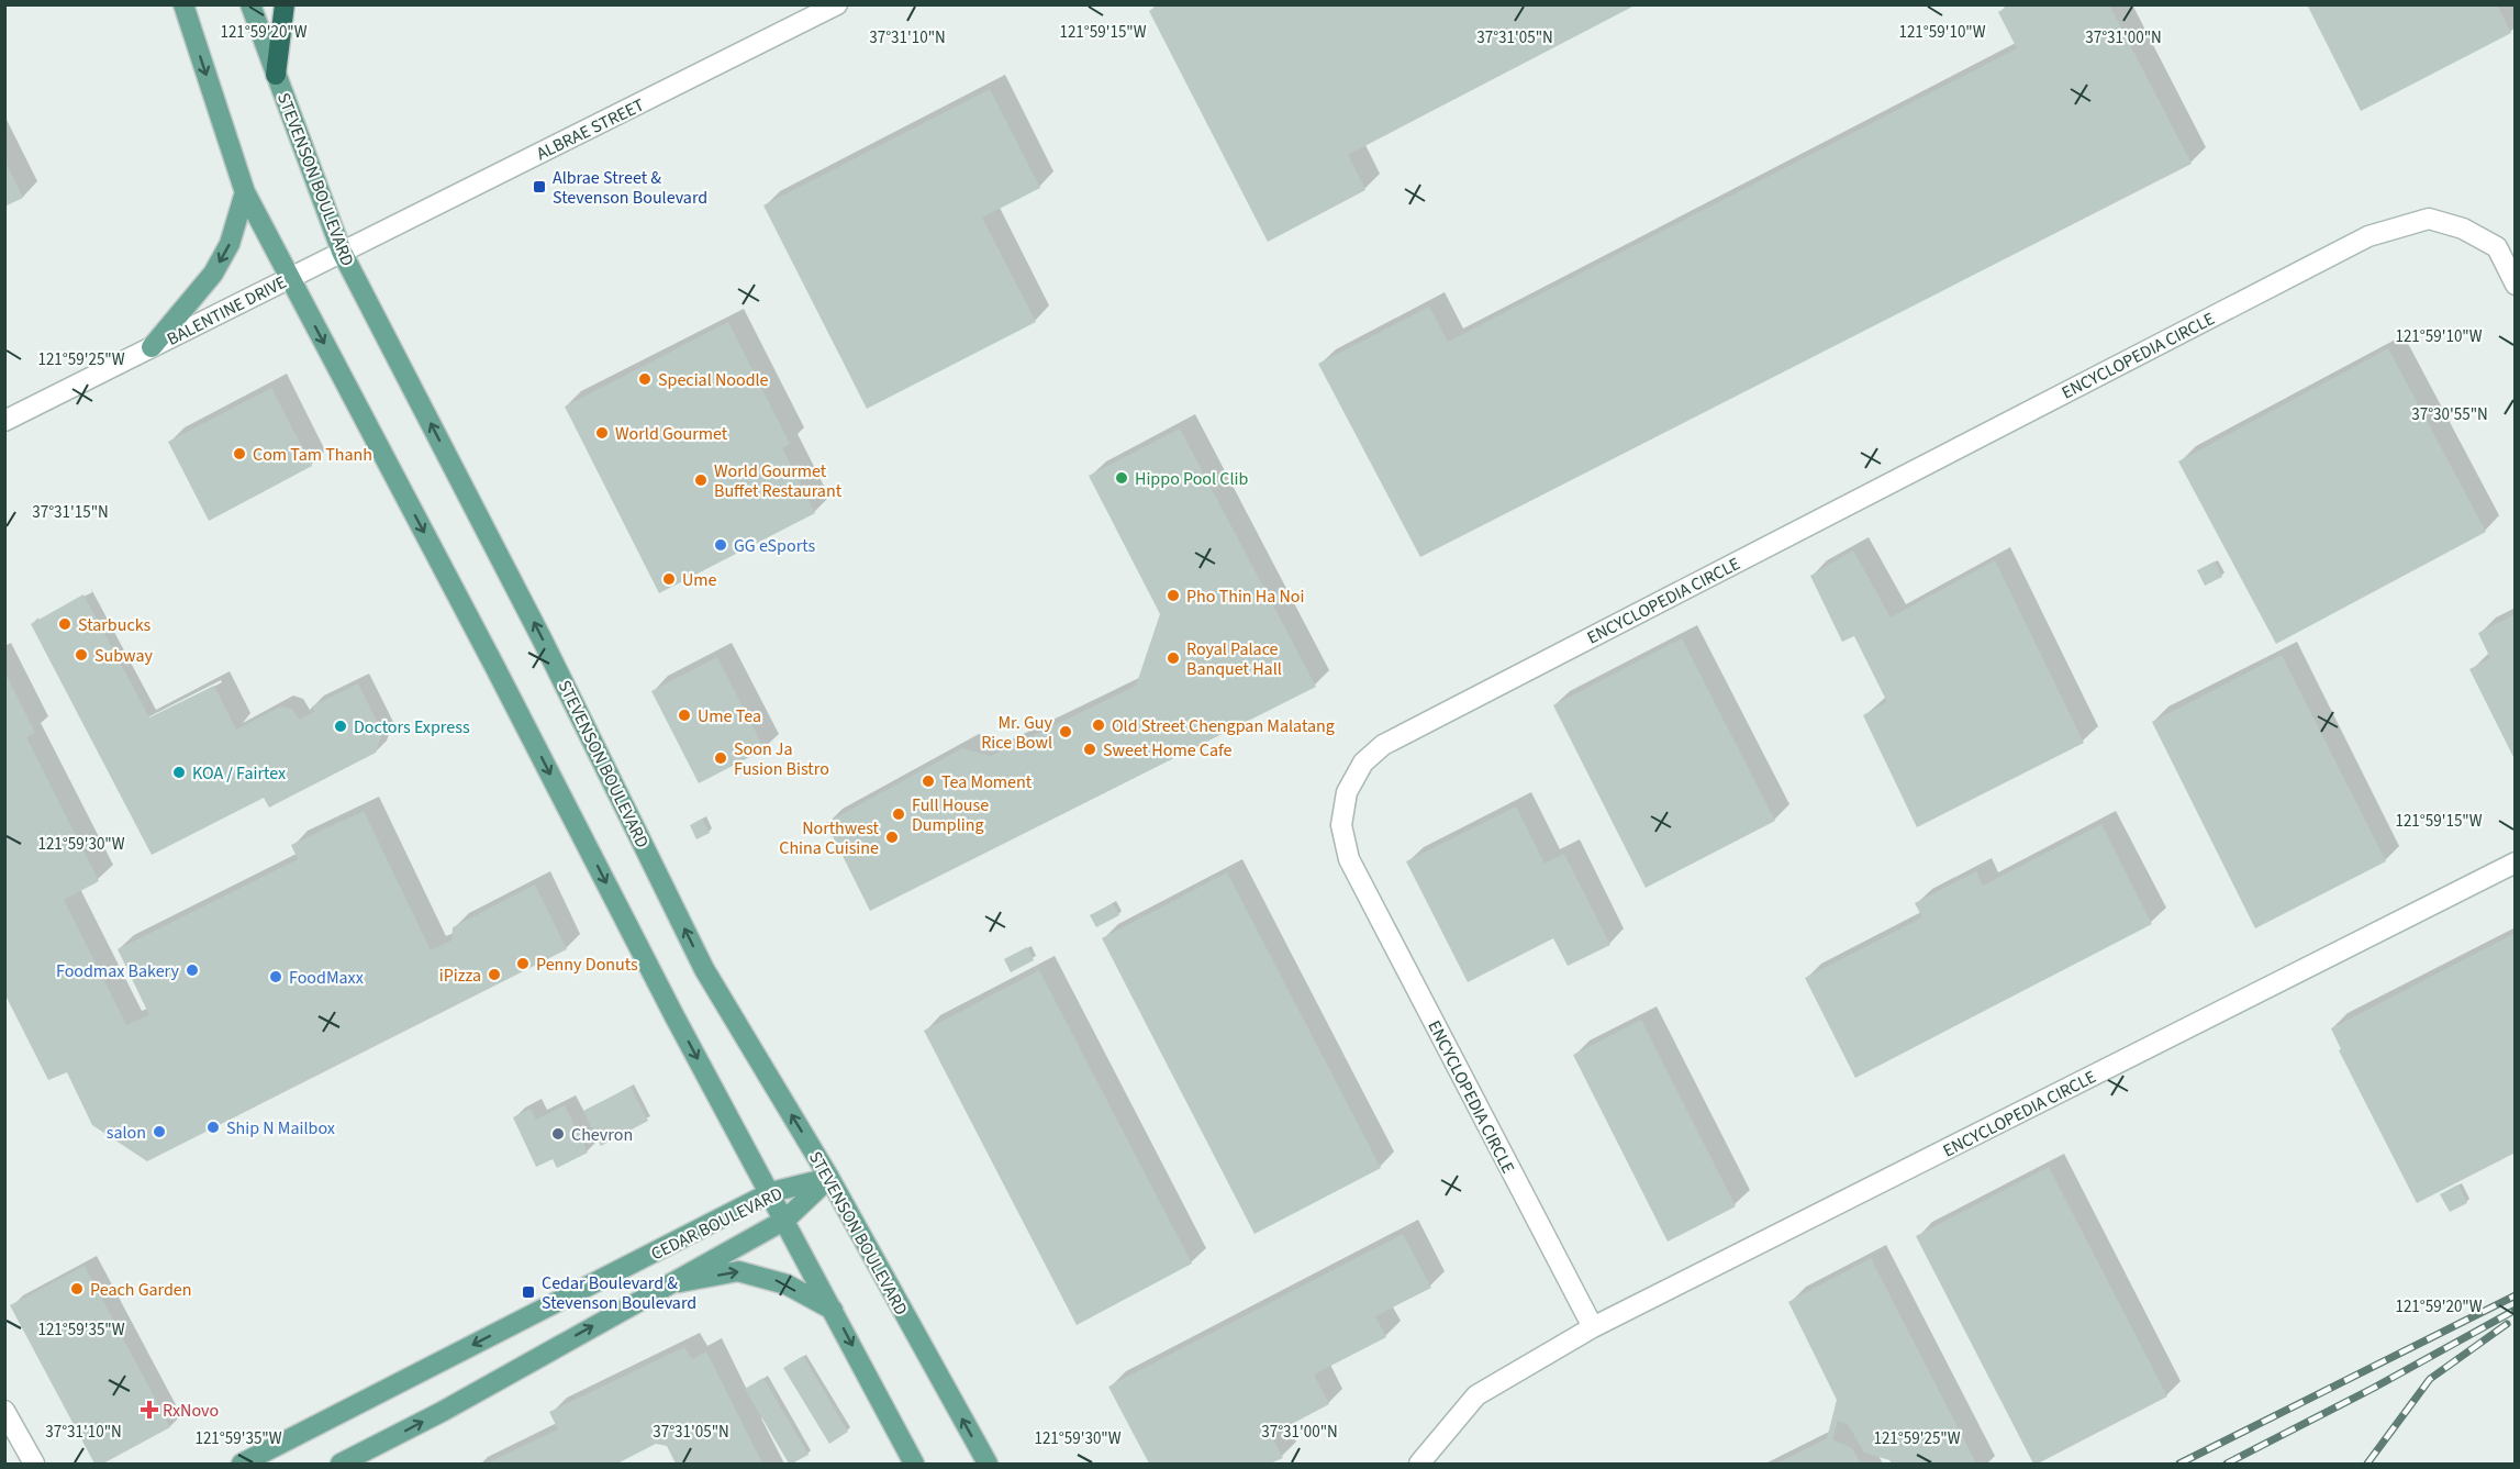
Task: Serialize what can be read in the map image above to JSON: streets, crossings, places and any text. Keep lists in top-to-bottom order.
{
  "streets": {
    "main road": ["STEVENSON BOULEVARD", "CEDAR BOULEVARD"],
    "street": ["ALBRAE STREET", "BALENTINE DRIVE", "ENCYCLOPEDIA CIRCLE"]
  },
  "crossings": [
    ["ALBRAE STREET", "STEVENSON BOULEVARD"],
    ["ALBRAE STREET", "BALENTINE DRIVE"],
    ["STEVENSON BOULEVARD", "BALENTINE DRIVE"],
    ["STEVENSON BOULEVARD", "CEDAR BOULEVARD"]
  ],
  "places": {
    "transit": ["Albrae Street & Stevenson Boulevard", "Cedar Boulevard & Stevenson Boulevard"],
    "other": [
      "Special Noodle",
      "World Gourmet",
      "Com Tam Thanh",
      "Hippo Pool Clib",
      "World Gourmet Buffet Restaurant",
      "GG eSports",
      "Ume",
      "Pho Thin Ha Noi",
      "Starbucks",
      "Subway",
      "Royal Palace Banquet Hall",
      "Ume Tea",
      "Old Street Chengpan Malatang",
      "Doctors Express",
      "Mr. Guy Rice Bowl",
      "Sweet Home Cafe",
      "Soon Ja Fusion Bistro",
      "KOA / Fairtex",
      "Tea Moment",
      "Full House Dumpling",
      "Northwest China Cuisine",
      "Penny Donuts",
      "Foodmax Bakery",
      "iPizza",
      "FoodMaxx",
      "Ship N Mailbox",
      "salon",
      "Chevron",
      "Peach Garden"
    ],
    "health": ["RxNovo"]
  },
  "coordinates": [
    "121°59'20\"W",
    "121°59'15\"W",
    "121°59'10\"W",
    "37°31'10\"N",
    "37°31'05\"N",
    "37°31'00\"N",
    "121°59'25\"W",
    "37°30'55\"N",
    "37°31'15\"N",
    "121°59'30\"W",
    "121°59'35\"W"
  ]
}
